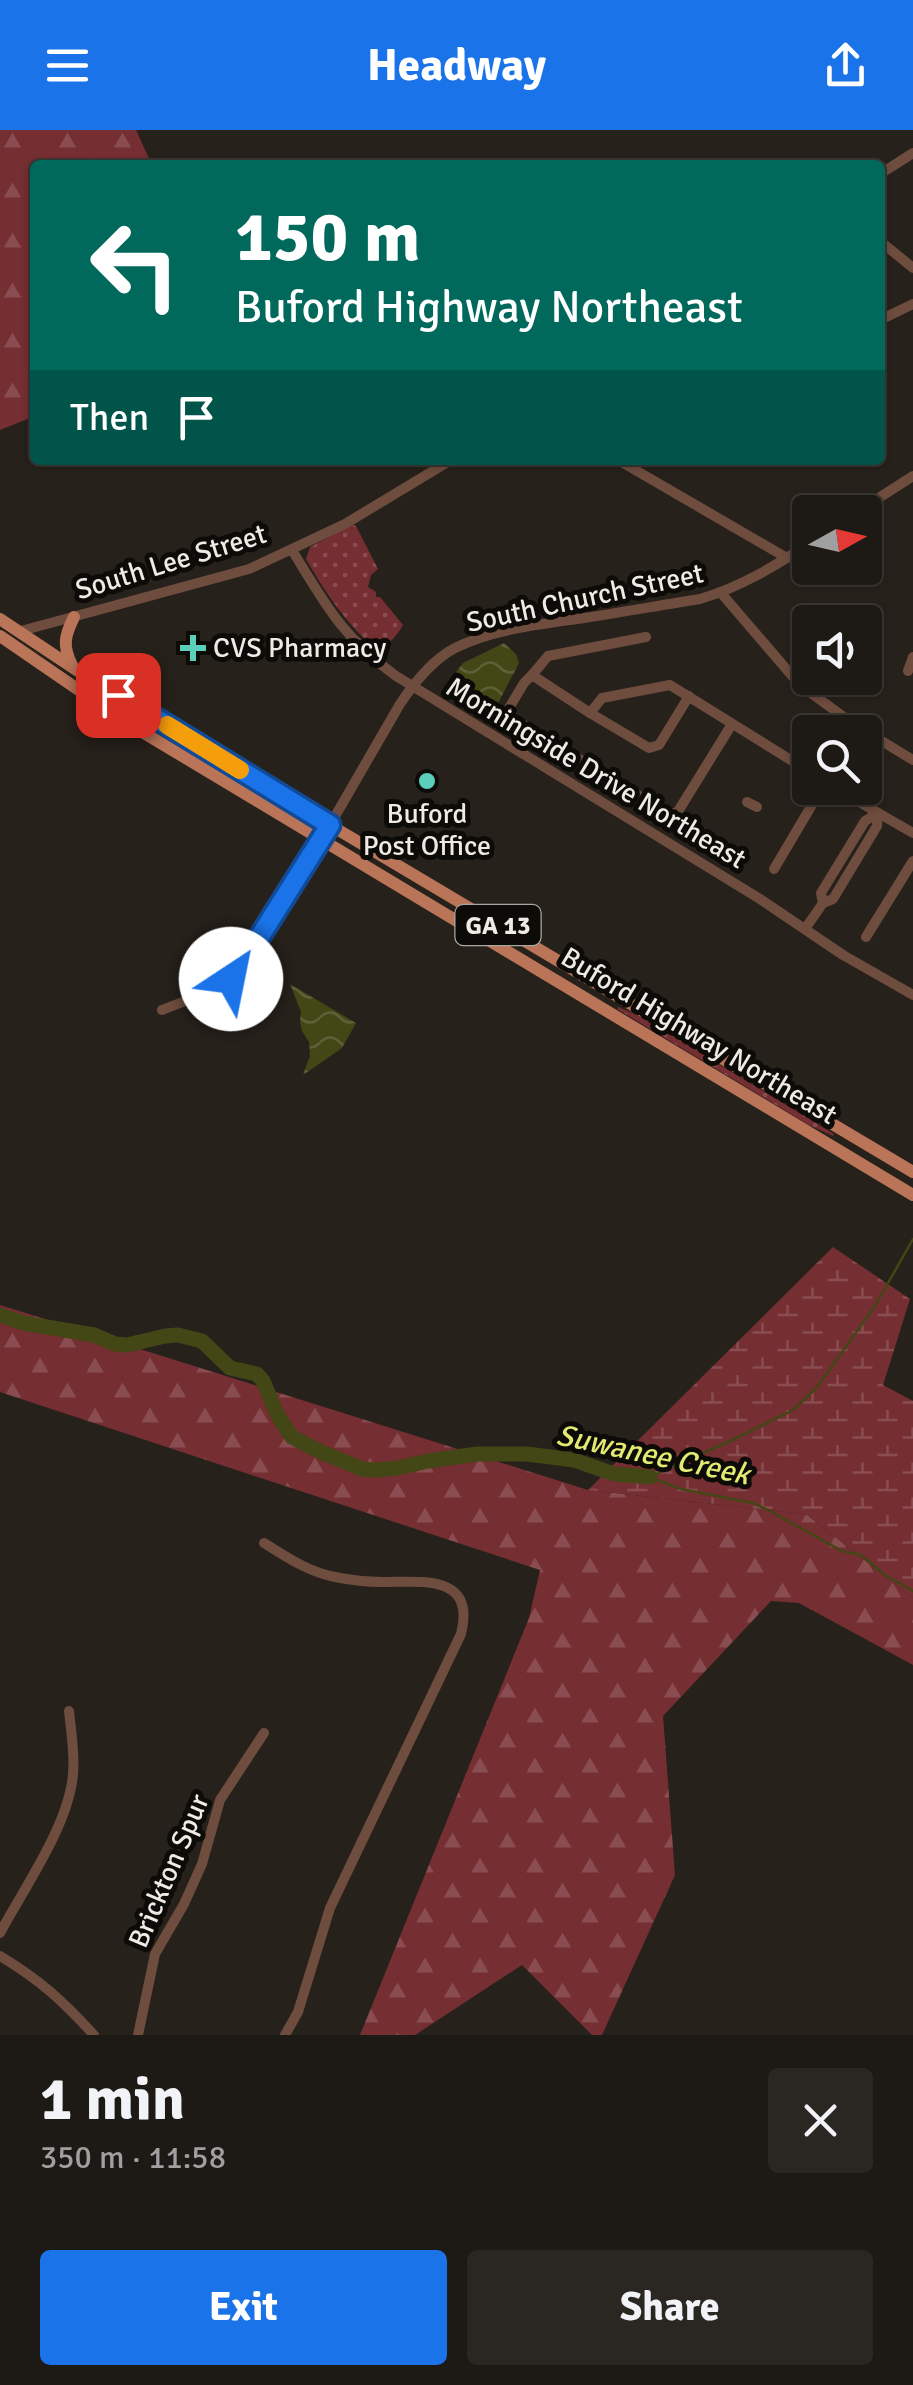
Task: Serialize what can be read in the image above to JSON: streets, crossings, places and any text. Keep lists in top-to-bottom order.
{
  "streets": {
    "main road": ["South Lee Street", "GA 13", "Buford Highway Northeast"],
    "street": ["South Church Street", "Morningside Drive Northeast", "Brickton Spur"]
  },
  "crossings": [
    ["South Lee Street", "Morningside Drive Northeast"],
    ["South Lee Street", "GA 13"],
    ["South Lee Street", "Buford Highway Northeast"],
    ["South Church Street", "Morningside Drive Northeast"],
    ["South Church Street", "Buford Highway Northeast"],
    ["GA 13", "Buford Highway Northeast"]
  ],
  "water": ["Suwanee Creek"],
  "places": {
    "health": ["CVS Pharmacy"],
    "other": ["Buford Post Office"]
  },
  "north": "right",
  "page": {
    "header": "Headway",
    "turn": ["150 m", "Buford Highway Northeast"],
    "then": "Then",
    "heading": ["1 min", "350 m · 11:58"],
    "buttons": ["Exit", "Share"]
  }
}
